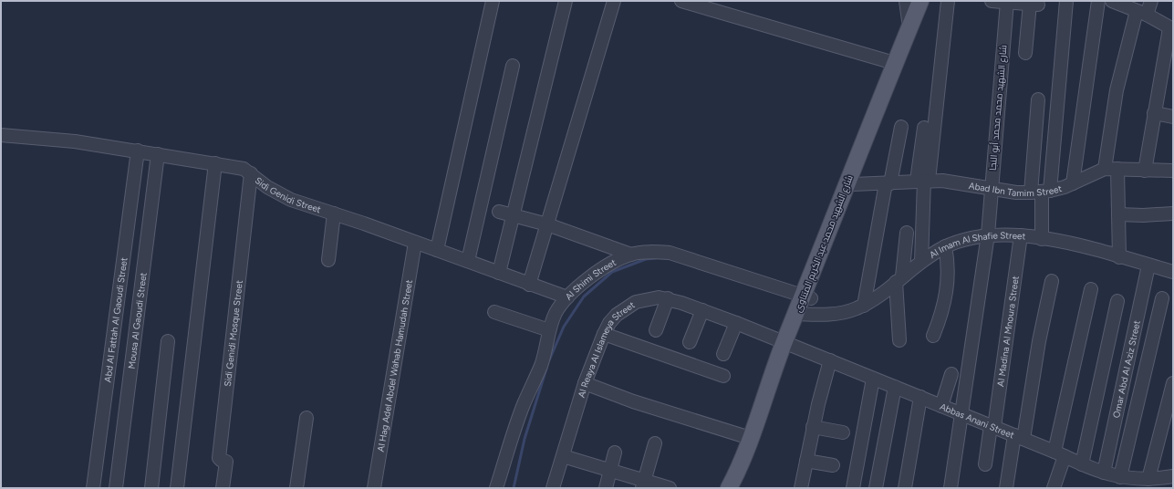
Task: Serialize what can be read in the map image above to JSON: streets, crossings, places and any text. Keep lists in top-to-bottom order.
{
  "streets": {
    "main road": ["شارع الشهيد محمد عبد الكريم المتناوى"],
    "street": [
      "شارع الشهيد محمد محمد أبو النجا",
      "Abad Ibn Tamim Street",
      "Sidi Genidi Street",
      "Al Imam Al Shafie Street",
      "Al Shimi Street",
      "Abd Al Fattah Al Gaoudi Street",
      "Mousa Al Gaoudi Street",
      "Al Madina Al Mnoura Street",
      "Sidi Genidi Mosque Street",
      "Al Reaya Al Islameya Street",
      "Al Hag Adel Abdel Wahab Hamudah Street",
      "Omar Abd Al Aziz Street",
      "Abbas Anani Street"
    ]
  },
  "crossings": [
    ["شارع الشهيد محمد محمد أبو النجا", "Abad Ibn Tamim Street"],
    ["شارع الشهيد محمد محمد أبو النجا", "Al Imam Al Shafie Street"],
    ["شارع الشهيد محمد محمد أبو النجا", "Abbas Anani Street"],
    ["Abad Ibn Tamim Street", "شارع الشهيد محمد عبد الكريم المتناوى"],
    ["Sidi Genidi Street", "Al Shimi Street"],
    ["Sidi Genidi Street", "Abd Al Fattah Al Gaoudi Street"],
    ["Sidi Genidi Street", "Mousa Al Gaoudi Street"],
    ["Sidi Genidi Street", "Sidi Genidi Mosque Street"],
    ["Sidi Genidi Street", "Al Hag Adel Abdel Wahab Hamudah Street"],
    ["شارع الشهيد محمد عبد الكريم المتناوى", "Al Imam Al Shafie Street"],
    ["شارع الشهيد محمد عبد الكريم المتناوى", "Al Shimi Street"],
    ["شارع الشهيد محمد عبد الكريم المتناوى", "Al Reaya Al Islameya Street"],
    ["شارع الشهيد محمد عبد الكريم المتناوى", "Abbas Anani Street"],
    ["Al Imam Al Shafie Street", "Al Madina Al Mnoura Street"],
    ["Al Imam Al Shafie Street", "Omar Abd Al Aziz Street"],
    ["Al Madina Al Mnoura Street", "Abbas Anani Street"],
    ["Al Reaya Al Islameya Street", "Abbas Anani Street"],
    ["Omar Abd Al Aziz Street", "Abbas Anani Street"]
  ]
}
